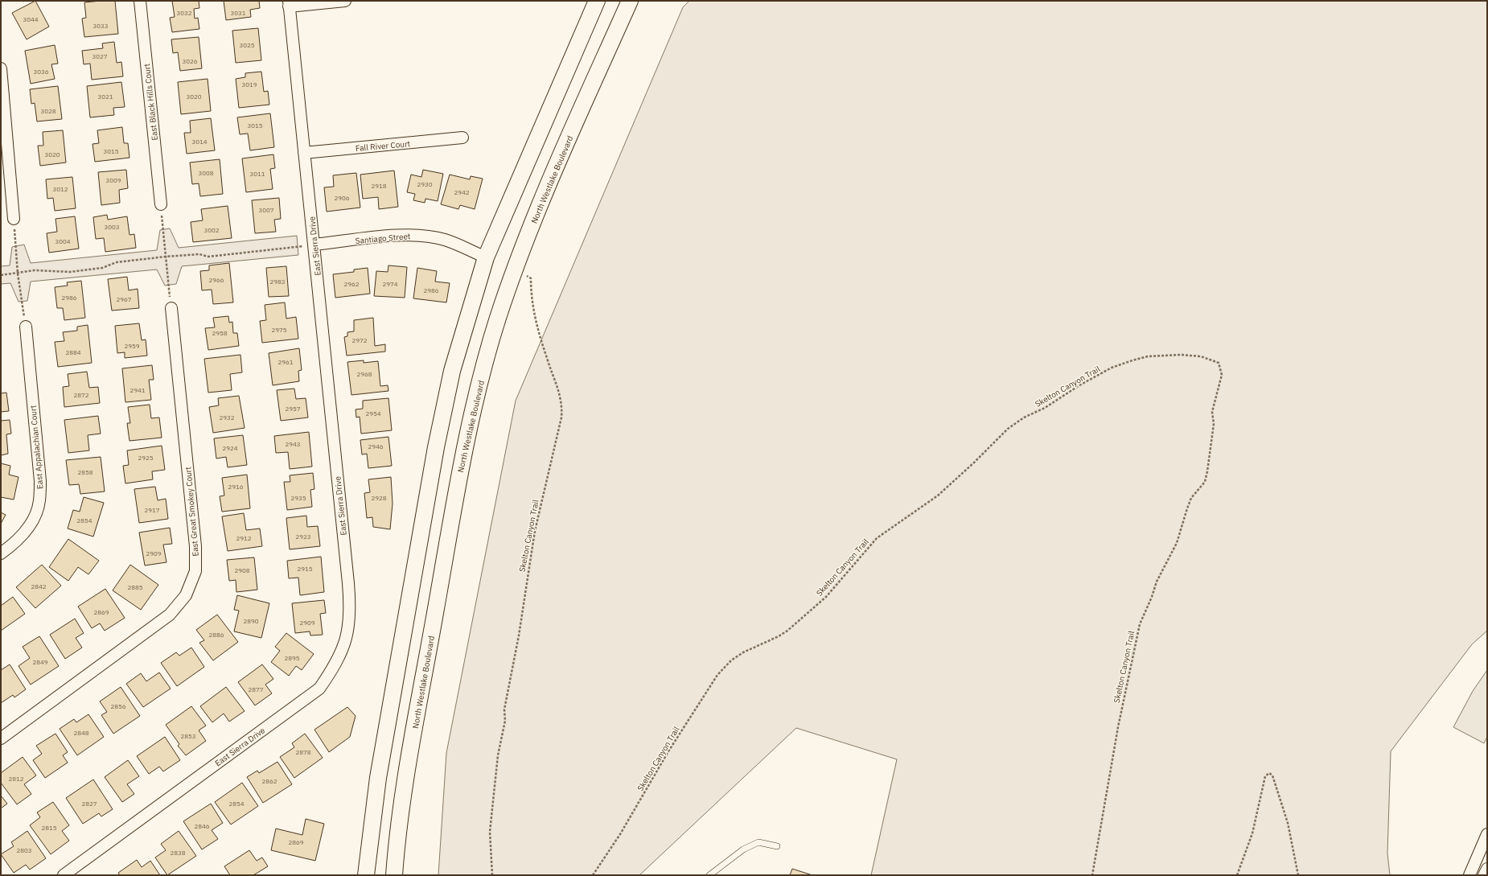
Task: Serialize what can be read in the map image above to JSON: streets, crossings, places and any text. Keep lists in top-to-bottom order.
{
  "streets": {
    "main road": ["North Westlake Boulevard"],
    "street": [
      "East Black Hills Court",
      "Fall River Court",
      "Santiago Street",
      "East Sierra Drive",
      "East Appalachian Court",
      "East Great Smokey Court"
    ],
    "path": ["Skelton Canyon Trail"]
  },
  "crossings": [
    ["Fall River Court", "East Sierra Drive"],
    ["North Westlake Boulevard", "Skelton Canyon Trail"],
    ["Santiago Street", "East Sierra Drive"]
  ],
  "house_numbers": [
    "3032",
    "3031",
    "3044",
    "3033",
    "3025",
    "3027",
    "3026",
    "3036",
    "3019",
    "3021",
    "3020",
    "3028",
    "3015",
    "3014",
    "3015",
    "3020",
    "3008",
    "3011",
    "3009",
    "2930",
    "2918",
    "3012",
    "2942",
    "2906",
    "3007",
    "3003",
    "3002",
    "3004",
    "2966",
    "2983",
    "2962",
    "2974",
    "2986",
    "2986",
    "2967",
    "2975",
    "2958",
    "2972",
    "2959",
    "2884",
    "2961",
    "2968",
    "2941",
    "2872",
    "2957",
    "2954",
    "2932",
    "2943",
    "2946",
    "2924",
    "2925",
    "2858",
    "2916",
    "2935",
    "2928",
    "2917",
    "2854",
    "2923",
    "2912",
    "2909",
    "2915",
    "2908",
    "2842",
    "2885",
    "2869",
    "2890",
    "2909",
    "2886",
    "2895",
    "2849",
    "2877",
    "2856",
    "2848",
    "2853",
    "2878",
    "2812",
    "2862",
    "2827",
    "2854",
    "2846",
    "2815",
    "2869",
    "2803",
    "2838"
  ]
}
